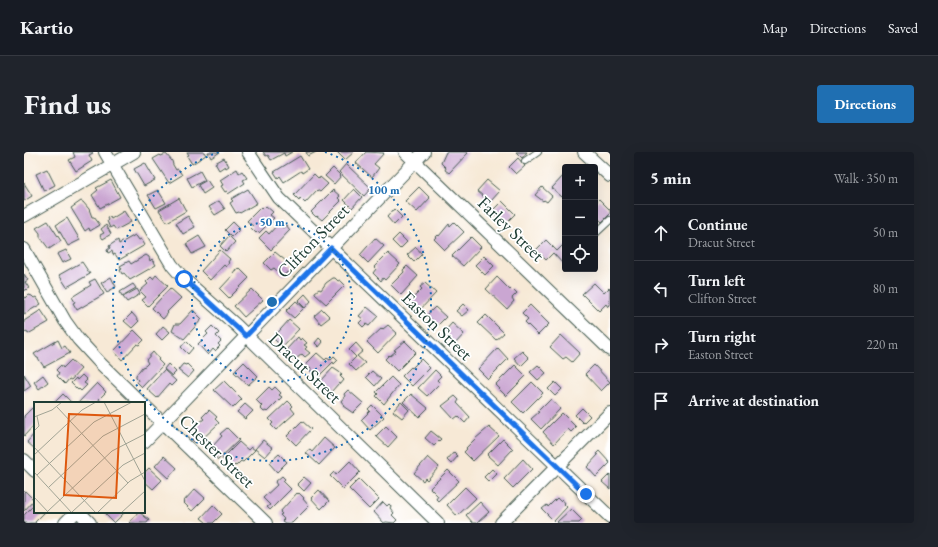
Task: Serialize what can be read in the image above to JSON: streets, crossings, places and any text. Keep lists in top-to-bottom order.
{
  "streets": {
    "street": [
      "Farley Street",
      "Clifton Street",
      "Easton Street",
      "Dracut Street",
      "Chester Street"
    ]
  },
  "crossings": [
    ["Farley Street", "Clifton Street"],
    ["Clifton Street", "Easton Street"],
    ["Clifton Street", "Dracut Street"],
    ["Clifton Street", "Chester Street"]
  ],
  "page": {
    "header": "Kartio",
    "nav": ["Map", "Directions", "Saved"],
    "buttons": "Directions",
    "title": "Find us",
    "heading": ["5 min", "Walk · 350 m"],
    "map_buttons": ["+", "−"],
    "list": [
      ["Continue", "Dracut Street", "50 m"],
      ["Turn left", "Clifton Street", "80 m"],
      ["Turn right", "Easton Street", "220 m"],
      "Arrive at destination"
    ]
  },
  "rings": ["100 m", "50 m"]
}
